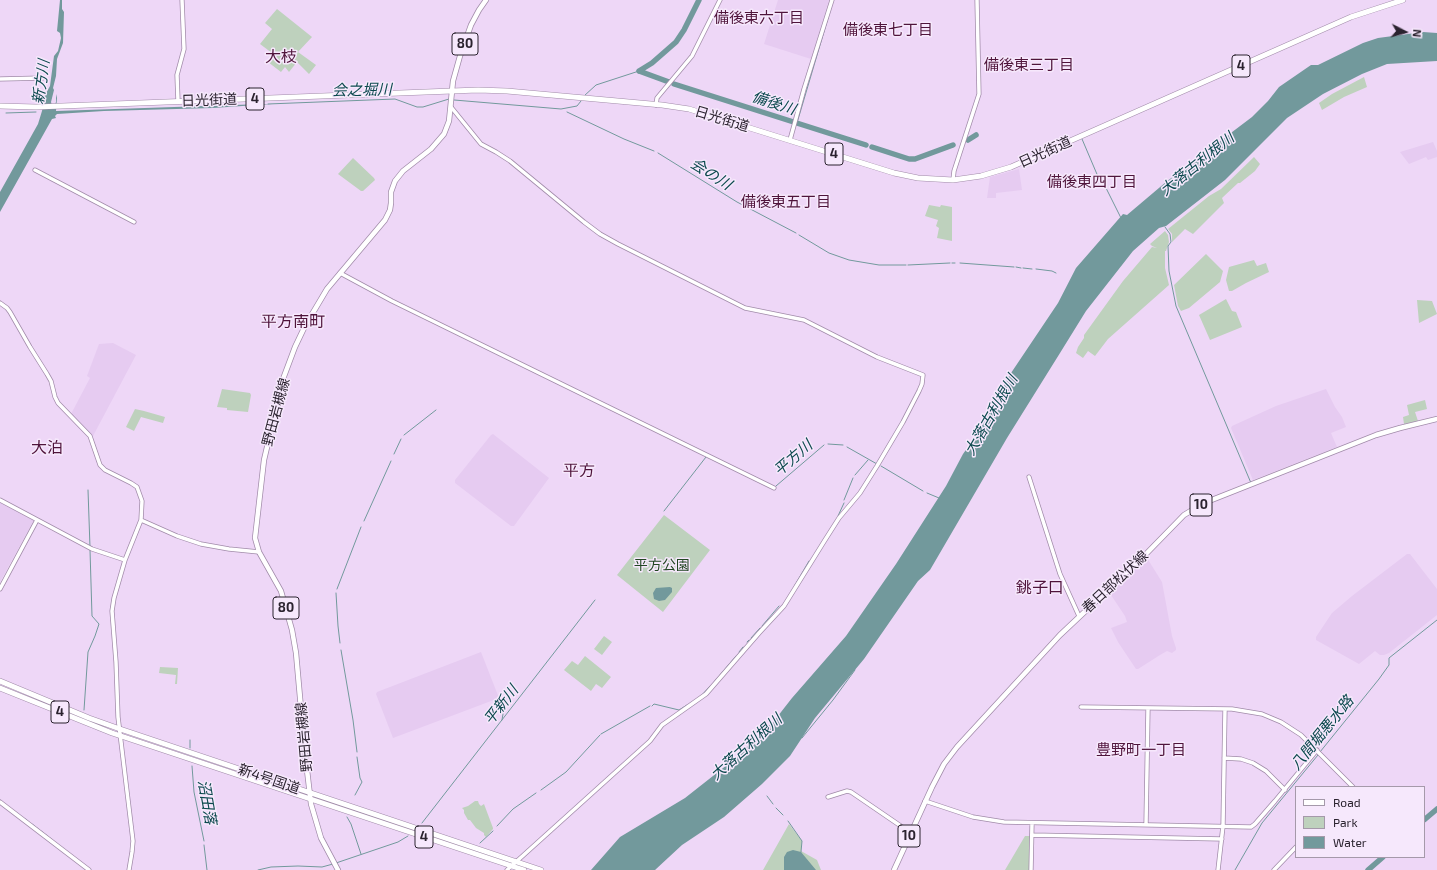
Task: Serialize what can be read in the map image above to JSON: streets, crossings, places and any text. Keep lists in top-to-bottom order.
{
  "streets": {
    "highway": ["4", "日光街道", "新4号国道"],
    "main road": [
      "80",
      "野田岩槻線",
      "10",
      "春日部松伏線"
    ]
  },
  "crossings": [
    ["日光街道", "野田岩槻線"],
    ["野田岩槻線", "新4号国道"]
  ],
  "districts": [
    "備後東六丁目",
    "備後東七丁目",
    "大枝",
    "備後東三丁目",
    "備後東四丁目",
    "備後東五丁目",
    "平方南町",
    "大泊",
    "平方",
    "銚子口",
    "豊野町一丁目"
  ],
  "water": [
    "新方川",
    "会之堀川",
    "備後川",
    "大落古利根川",
    "会の川",
    "平方川",
    "平新川",
    "八間堀悪水路",
    "沼田落"
  ],
  "parks": ["平方公園"],
  "legend": ["Road", "Park", "Water"],
  "north": "right"
}
